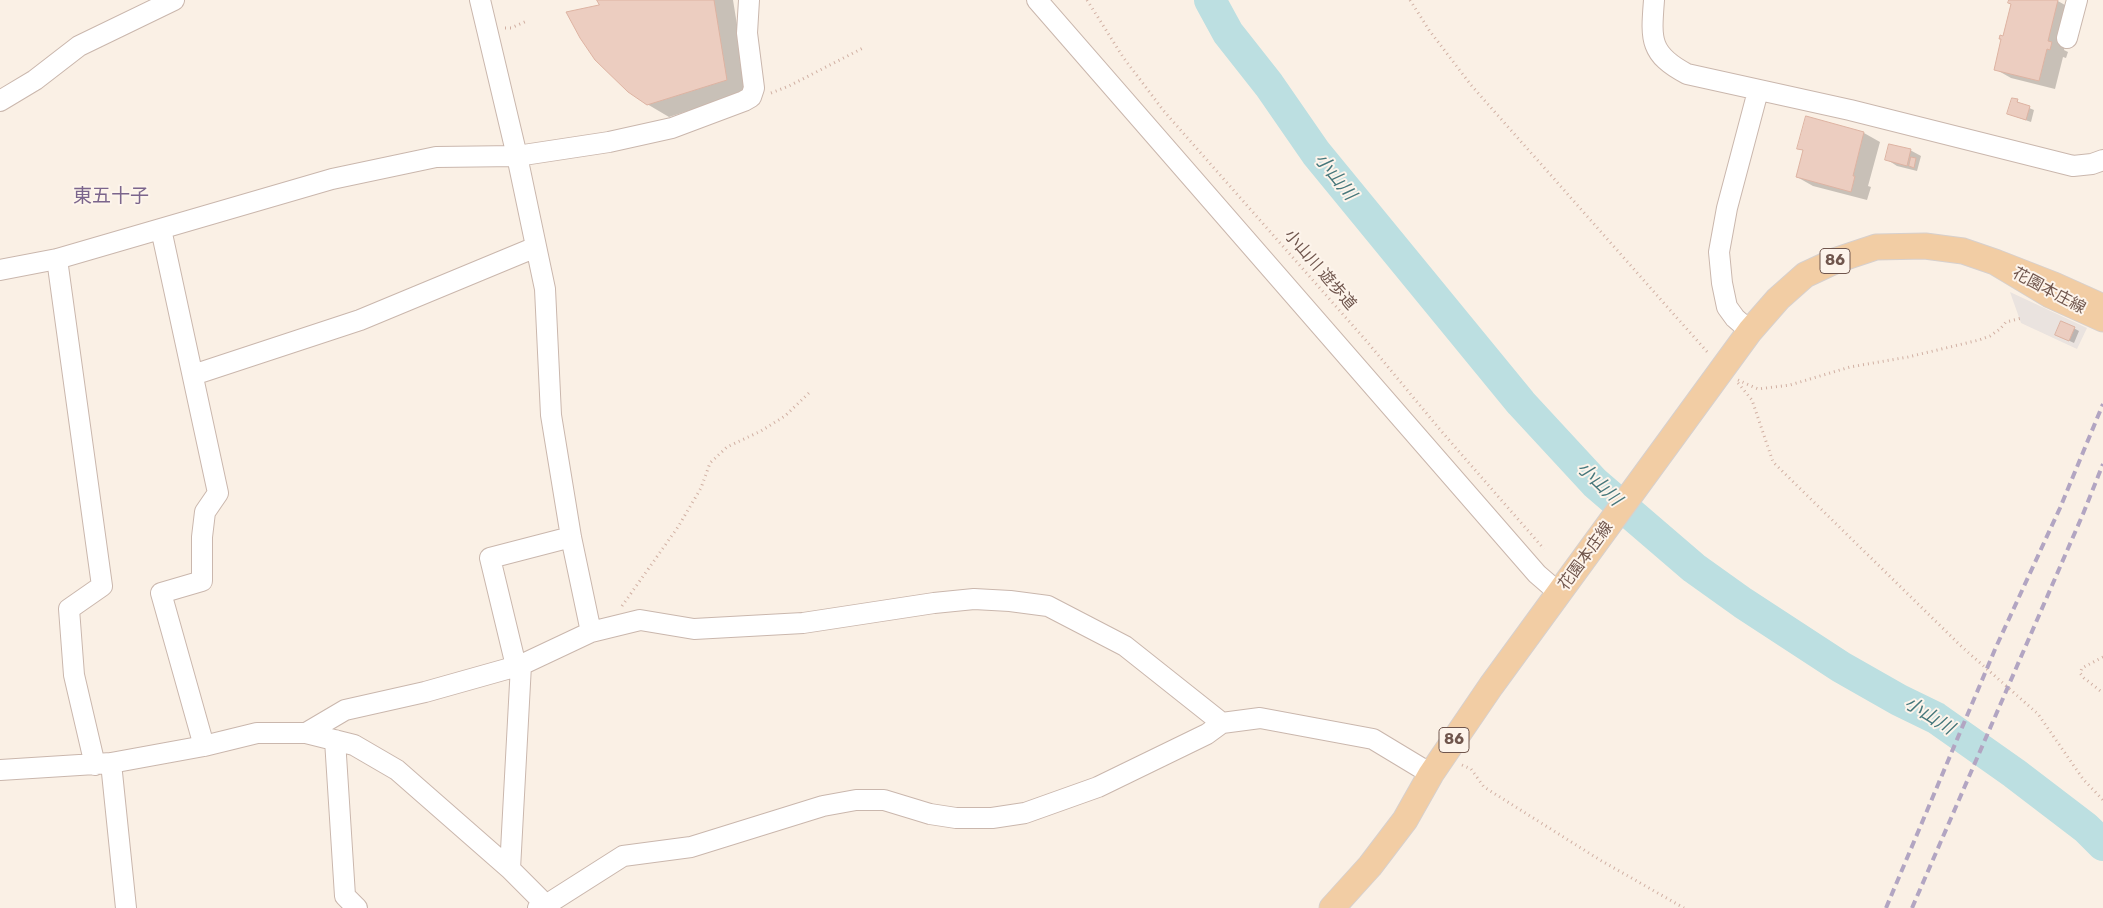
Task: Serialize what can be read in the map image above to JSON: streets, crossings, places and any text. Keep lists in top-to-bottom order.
{
  "streets": {
    "main road": ["86", "花園本庄線"],
    "path": ["小山川 遊歩道"]
  },
  "districts": ["東五十子"],
  "water": ["小山川"]
}
